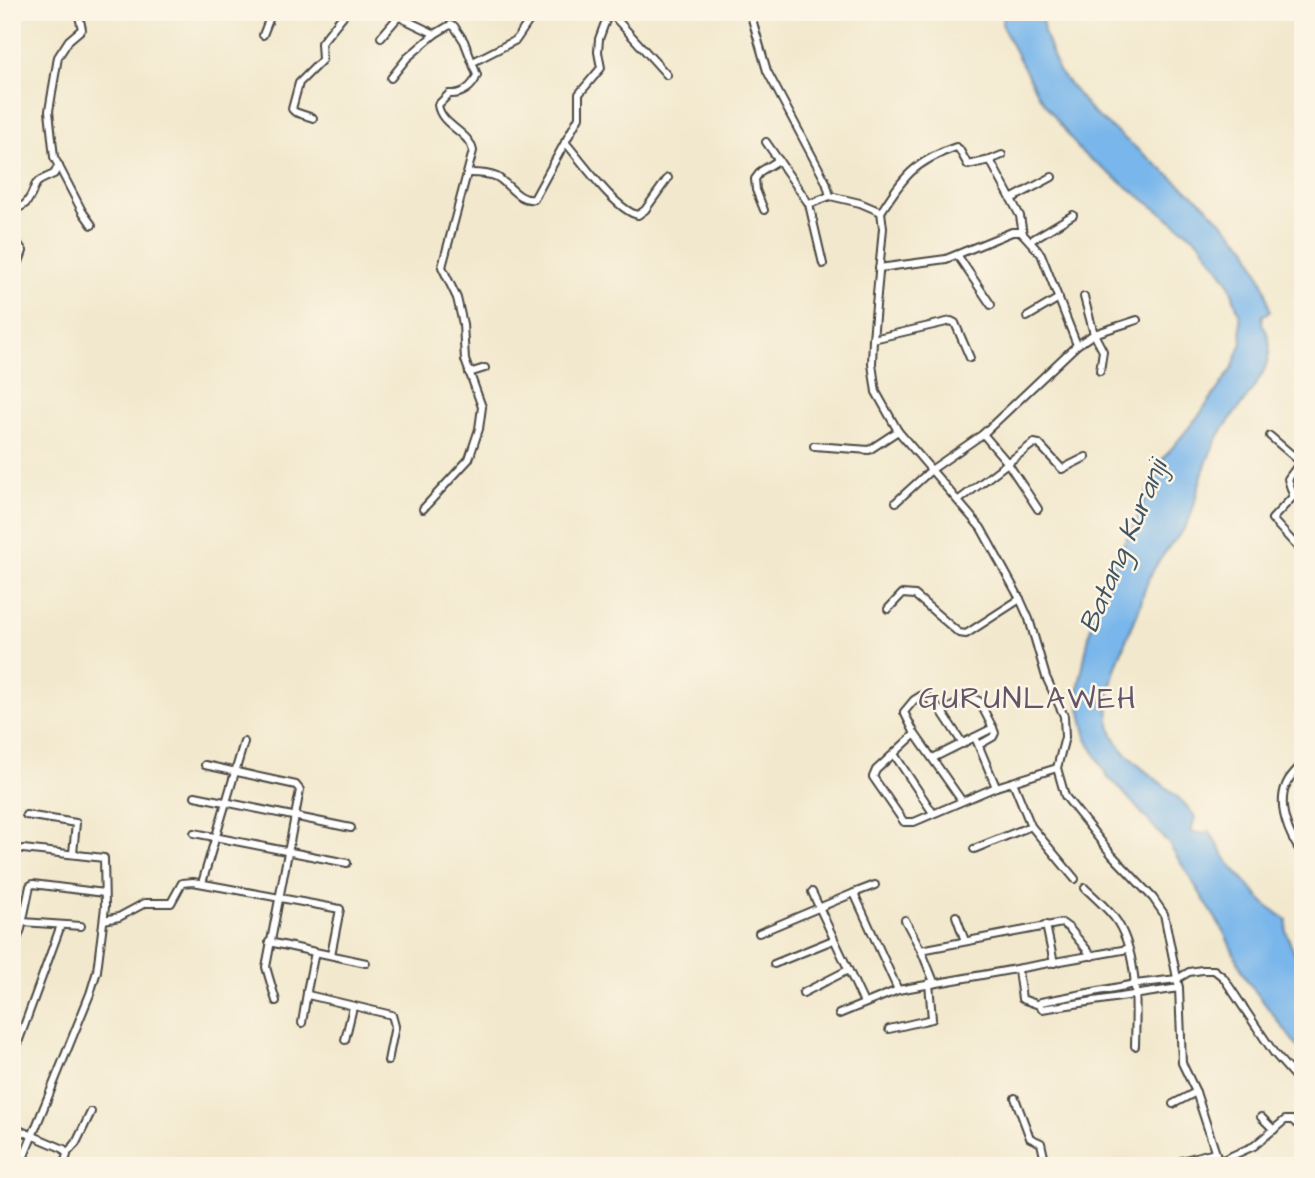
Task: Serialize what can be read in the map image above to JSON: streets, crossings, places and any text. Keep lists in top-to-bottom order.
{
  "districts": ["GURUNLAWEH"],
  "water": ["Batang Kuranji"]
}
